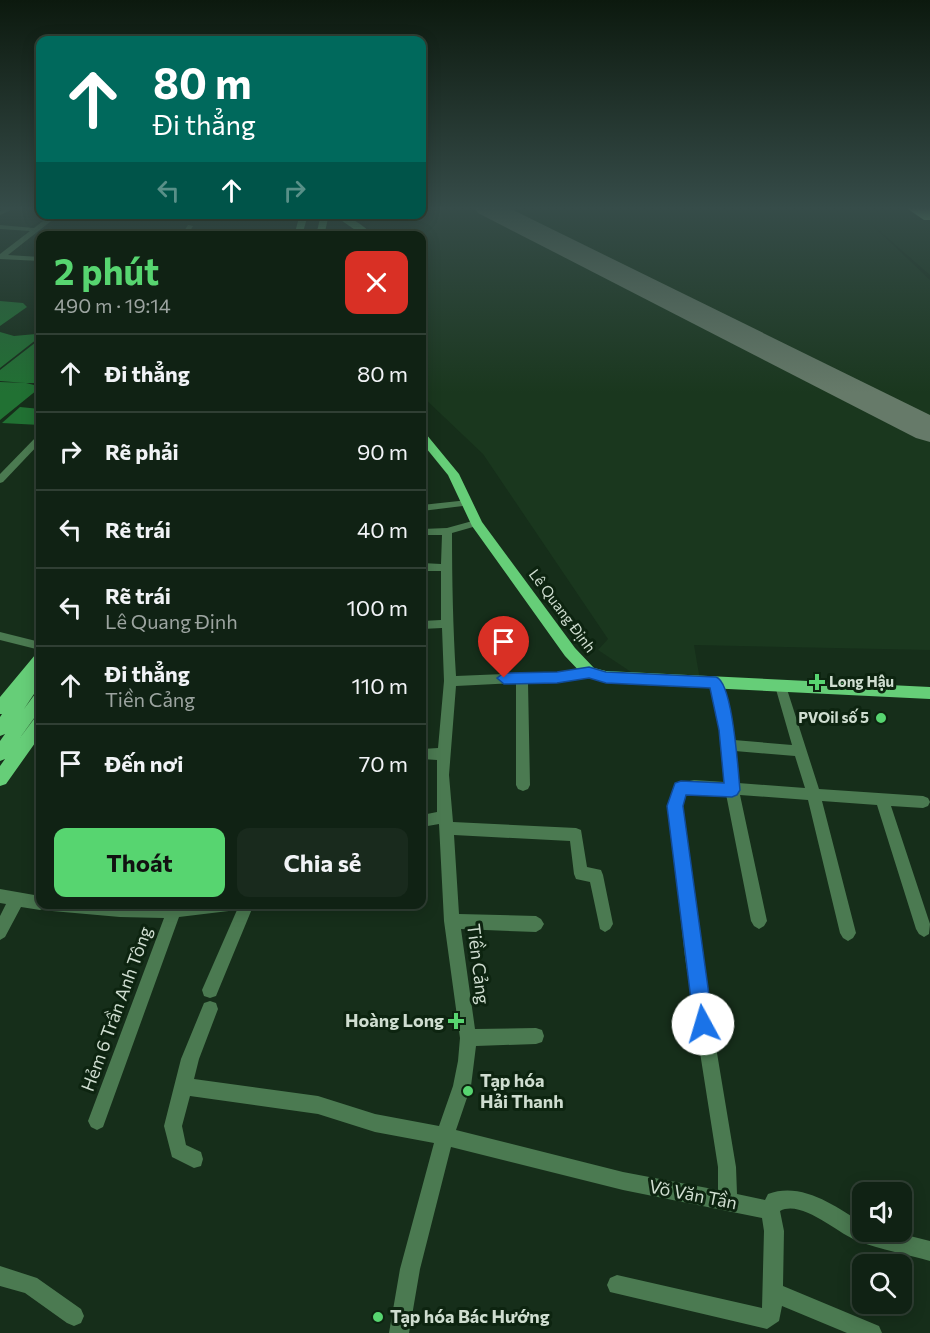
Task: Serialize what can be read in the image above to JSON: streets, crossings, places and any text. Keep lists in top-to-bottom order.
{
  "streets": {
    "main road": ["Lê Quang Định"],
    "street": ["Tiền Cảng", "Hẻm 6 Trần Anh Tông", "Võ Văn Tần"]
  },
  "crossings": [
    ["Tiền Cảng", "Võ Văn Tần"]
  ],
  "places": {
    "health": ["Long Hậu", "Hoàng Long"],
    "other": ["PVOil số 5", "Tạp hóa Hải Thanh", "Tạp hóa Bác Hướng"]
  },
  "page": {
    "turn": ["80 m", "Đi thẳng"],
    "heading": ["2 phút", "490 m · 19:14"],
    "list": [
      {
        "name": "Đi thẳng",
        "value": "80 m"
      },
      {
        "name": "Rẽ phải",
        "value": "90 m"
      },
      {
        "name": "Rẽ trái",
        "value": "40 m"
      },
      {
        "name": "Rẽ trái",
        "note": "Lê Quang Định",
        "value": "100 m"
      },
      {
        "name": "Đi thẳng",
        "note": "Tiền Cảng",
        "value": "110 m"
      },
      {
        "name": "Đến nơi",
        "value": "70 m"
      }
    ],
    "buttons": ["Thoát", "Chia sẻ"]
  }
}
